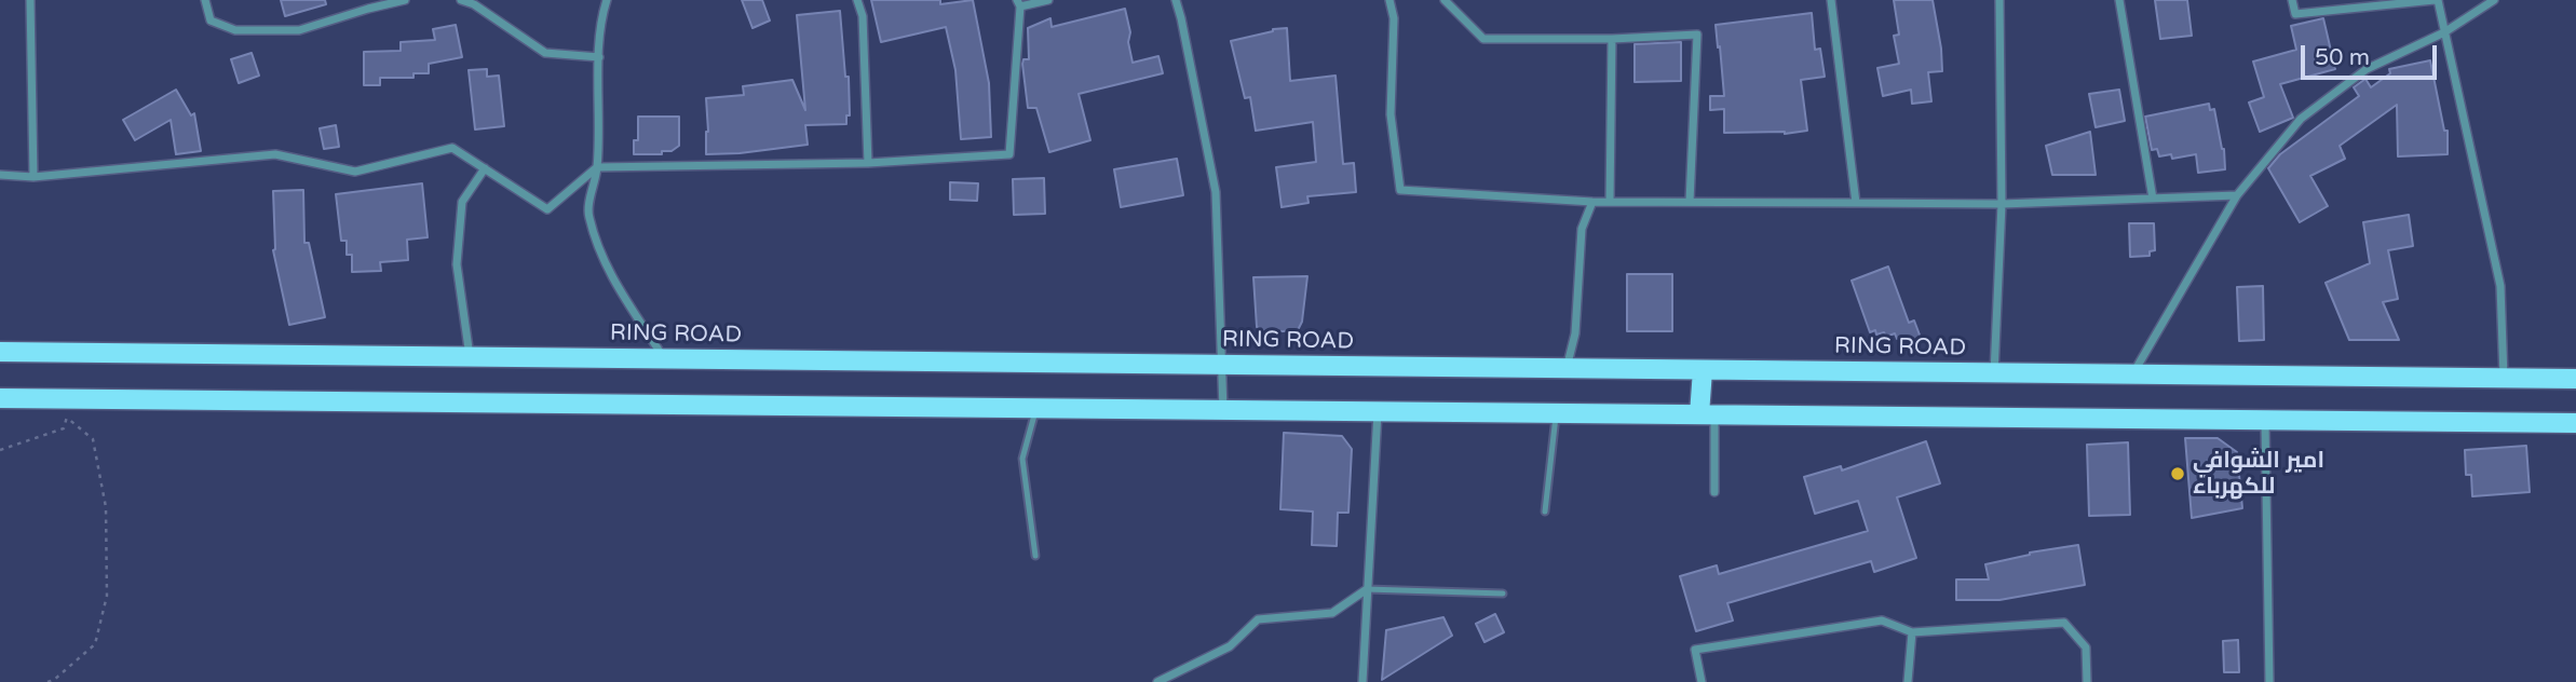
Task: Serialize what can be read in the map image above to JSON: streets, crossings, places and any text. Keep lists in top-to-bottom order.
{
  "streets": {
    "main road": ["RING ROAD"]
  },
  "places": ["امير الشوافي للكهرباء"],
  "scale_bar": "50 m"
}
